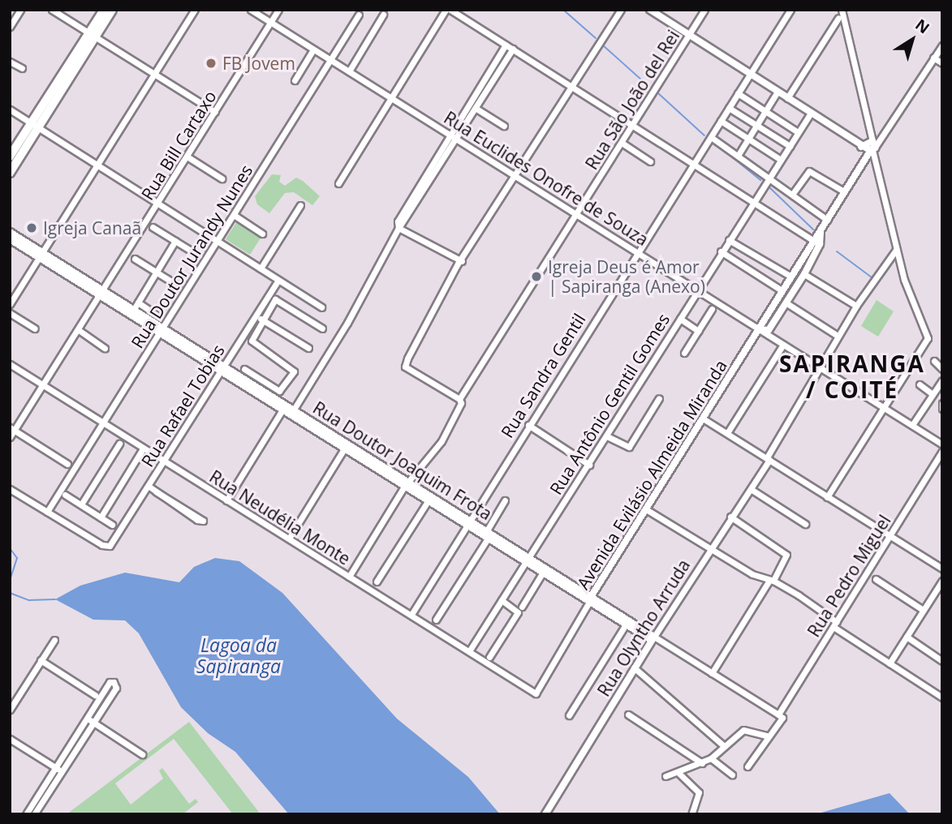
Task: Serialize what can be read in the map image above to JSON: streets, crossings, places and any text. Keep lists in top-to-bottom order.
{
  "streets": {
    "street": [
      "Rua São João del Rei",
      "Rua Bill Cartaxo",
      "Rua Euclides Onofre de Souza",
      "Rua Doutor Jurandy Nunes",
      "Rua Sandra Gentil",
      "Rua Antônio Gentil Gomes",
      "Rua Rafael Tobias",
      "Rua Doutor Joaquim Frota",
      "Avenida Evilásio Almeida Miranda",
      "Rua Neudélia Monte",
      "Rua Pedro Miguel",
      "Rua Olyntho Arruda"
    ]
  },
  "crossings": [
    ["Rua São João del Rei", "Rua Euclides Onofre de Souza"],
    ["Rua São João del Rei", "Rua Doutor Joaquim Frota"],
    ["Rua São João del Rei", "Rua Neudélia Monte"],
    ["Rua Bill Cartaxo", "Rua Euclides Onofre de Souza"],
    ["Rua Bill Cartaxo", "Rua Doutor Joaquim Frota"],
    ["Rua Bill Cartaxo", "Rua Neudélia Monte"],
    ["Rua Euclides Onofre de Souza", "Rua Doutor Jurandy Nunes"],
    ["Rua Euclides Onofre de Souza", "Rua Sandra Gentil"],
    ["Rua Euclides Onofre de Souza", "Rua Antônio Gentil Gomes"],
    ["Rua Euclides Onofre de Souza", "Avenida Evilásio Almeida Miranda"],
    ["Rua Euclides Onofre de Souza", "Rua Olyntho Arruda"],
    ["Rua Doutor Jurandy Nunes", "Rua Rafael Tobias"],
    ["Rua Doutor Jurandy Nunes", "Rua Doutor Joaquim Frota"],
    ["Rua Doutor Jurandy Nunes", "Rua Neudélia Monte"],
    ["Rua Sandra Gentil", "Rua Doutor Joaquim Frota"],
    ["Rua Sandra Gentil", "Rua Neudélia Monte"],
    ["Rua Antônio Gentil Gomes", "Rua Doutor Joaquim Frota"],
    ["Rua Antônio Gentil Gomes", "Rua Neudélia Monte"],
    ["Rua Rafael Tobias", "Rua Doutor Joaquim Frota"],
    ["Rua Rafael Tobias", "Rua Neudélia Monte"],
    ["Rua Doutor Joaquim Frota", "Avenida Evilásio Almeida Miranda"],
    ["Rua Doutor Joaquim Frota", "Rua Pedro Miguel"],
    ["Rua Doutor Joaquim Frota", "Rua Olyntho Arruda"],
    ["Avenida Evilásio Almeida Miranda", "Rua Neudélia Monte"]
  ],
  "districts": ["SAPIRANGA / COITÉ"],
  "water": ["Lagoa da Sapiranga"],
  "places": ["FB Jovem", "Igreja Canaã", "Igreja Deus é Amor | Sapiranga (Anexo)"],
  "north": "top right"
}
